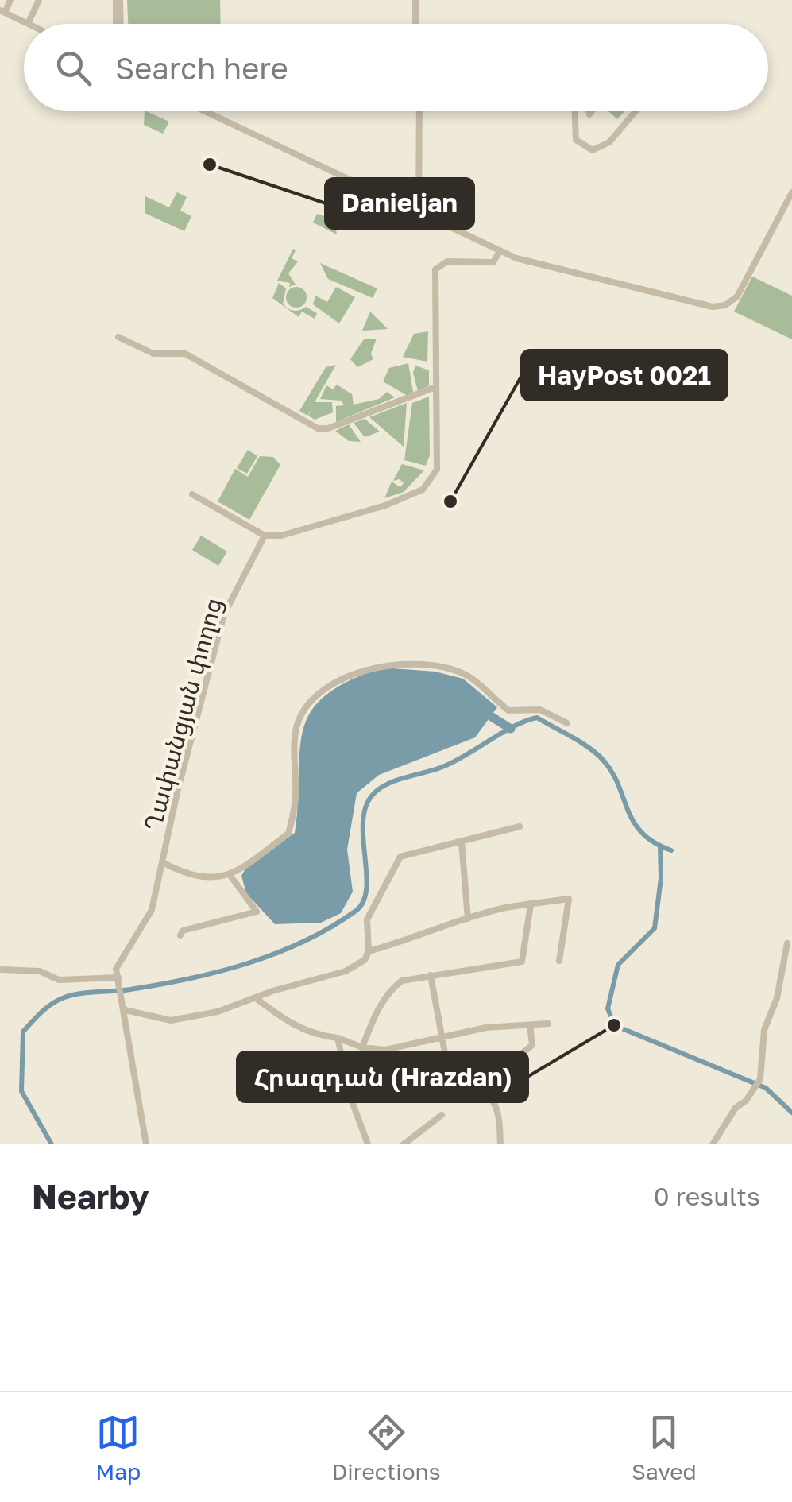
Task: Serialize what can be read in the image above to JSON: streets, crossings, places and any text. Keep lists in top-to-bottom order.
{
  "streets": {
    "street": ["Ղափանցյան փողոց"]
  },
  "places": ["Danieljan", "HayPost 0021", "Հրազդան (Hrazdan)"],
  "page": {
    "search": "Search here",
    "heading": ["Nearby", "0 results"],
    "nav": ["Map", "Directions", "Saved"]
  }
}
